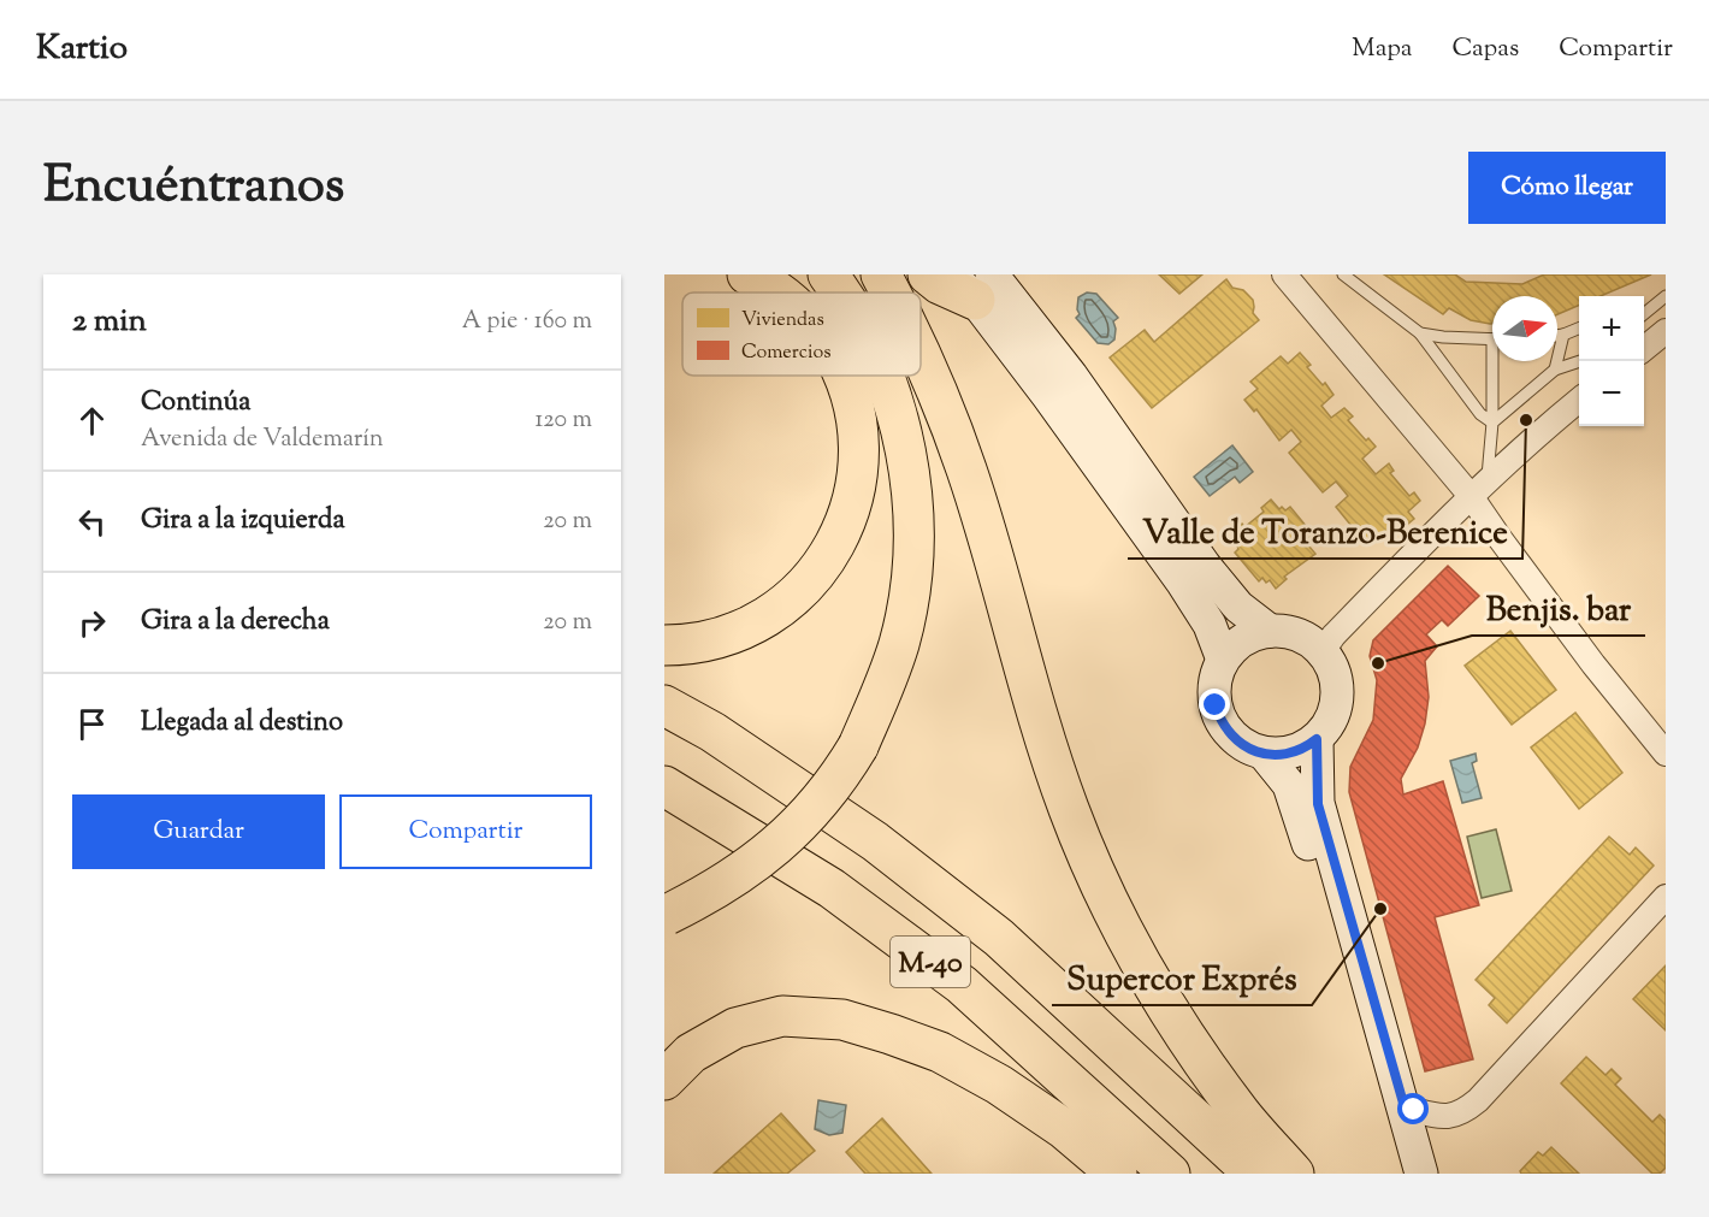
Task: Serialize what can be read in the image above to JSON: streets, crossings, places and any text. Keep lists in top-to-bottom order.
{
  "streets": {
    "highway": ["M-40"]
  },
  "places": ["Valle de Toranzo-Berenice", "Benjis. bar", "Supercor Exprés"],
  "legend": ["Viviendas", "Comercios"],
  "north": "right",
  "page": {
    "header": "Kartio",
    "nav": ["Mapa", "Capas", "Compartir"],
    "title": "Encuéntranos",
    "buttons": [
      "Cómo llegar",
      ["Guardar", "Compartir"]
    ],
    "heading": ["2 min", "A pie · 160 m"],
    "map_buttons": ["+", "−"],
    "list": [
      ["Continúa", "Avenida de Valdemarín", "120 m"],
      ["Gira a la izquierda", "20 m"],
      ["Gira a la derecha", "20 m"],
      "Llegada al destino"
    ]
  }
}
